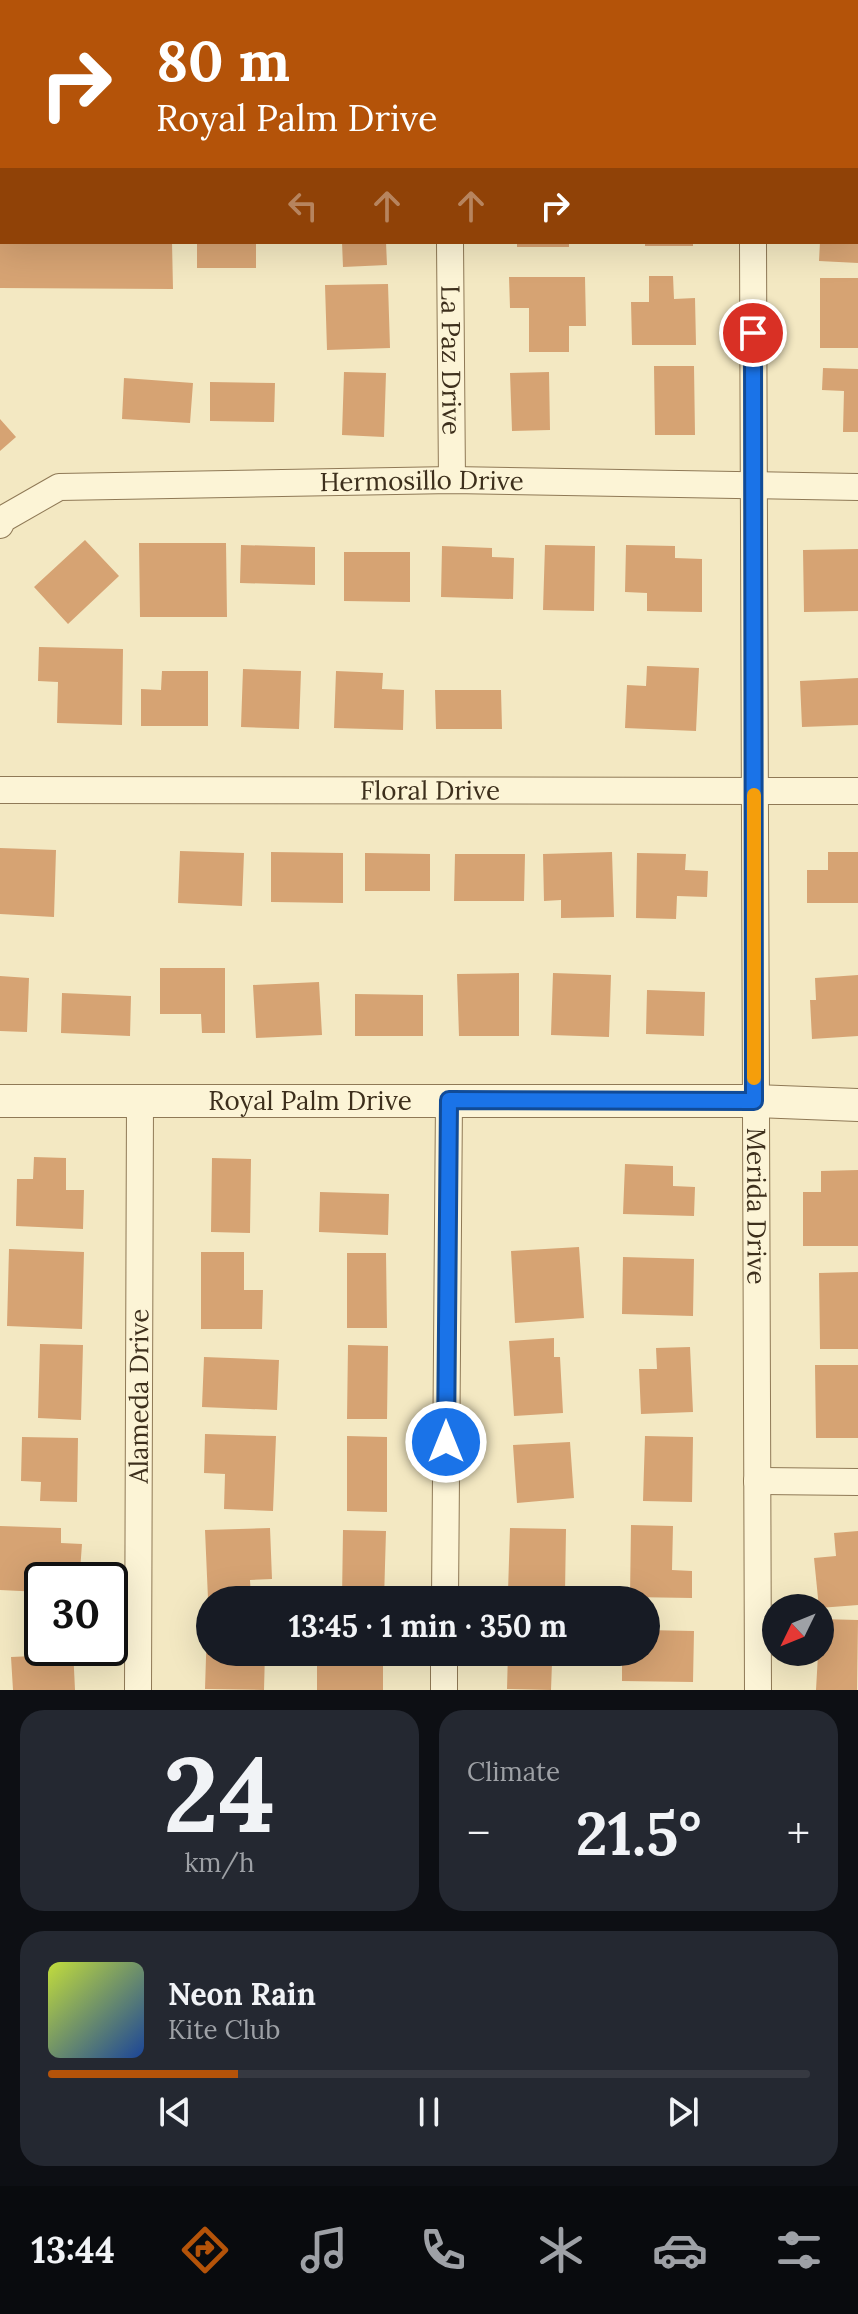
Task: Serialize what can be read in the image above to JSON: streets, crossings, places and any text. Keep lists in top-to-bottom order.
{
  "streets": {
    "street": [
      "La Paz Drive",
      "Hermosillo Drive",
      "Floral Drive",
      "Royal Palm Drive",
      "Merida Drive",
      "Alameda Drive"
    ]
  },
  "crossings": [
    ["La Paz Drive", "Hermosillo Drive"],
    ["Hermosillo Drive", "Merida Drive"],
    ["Floral Drive", "Merida Drive"],
    ["Royal Palm Drive", "Merida Drive"],
    ["Royal Palm Drive", "Alameda Drive"]
  ],
  "north": "bottom left",
  "page": {
    "turn": ["80 m", "Royal Palm Drive"],
    "limit": "30",
    "trip": "13:45 · 1 min · 350 m",
    "tile": [
      ["24", "km/h"],
      "Climate"
    ],
    "heat": ["−", "21.5°", "+"],
    "song": ["Neon Rain", "Kite Club"],
    "tabs": "13:44"
  }
}
